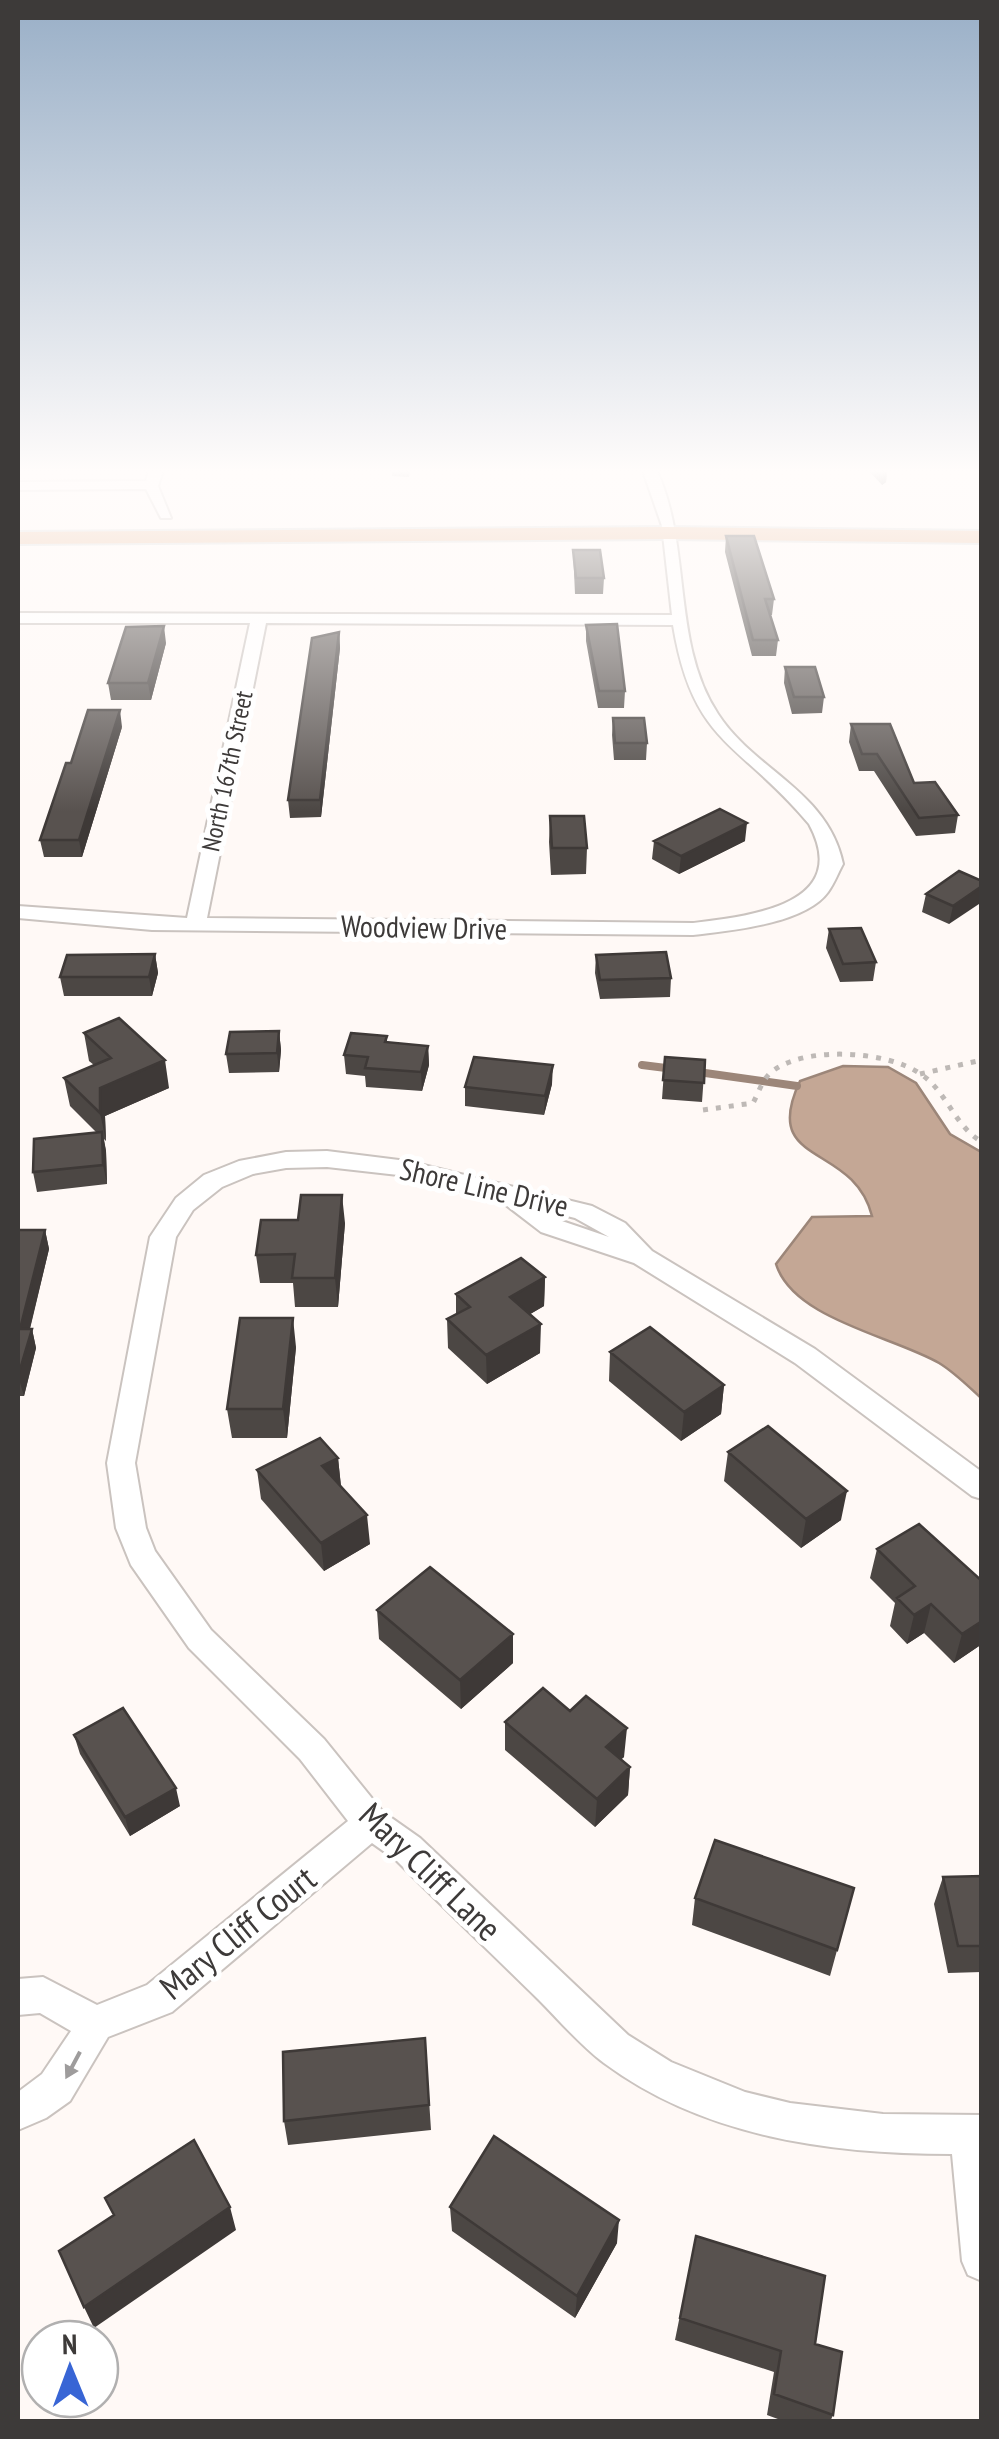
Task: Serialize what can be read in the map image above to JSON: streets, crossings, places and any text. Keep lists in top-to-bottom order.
{
  "streets": {
    "street": [
      "North 167th Street",
      "Woodview Drive",
      "Shore Line Drive",
      "Mary Cliff Lane",
      "Mary Cliff Court"
    ]
  },
  "crossings": [
    ["North 167th Street", "Woodview Drive"],
    ["Shore Line Drive", "Mary Cliff Lane"],
    ["Mary Cliff Lane", "Mary Cliff Court"]
  ],
  "north": "top"
}
